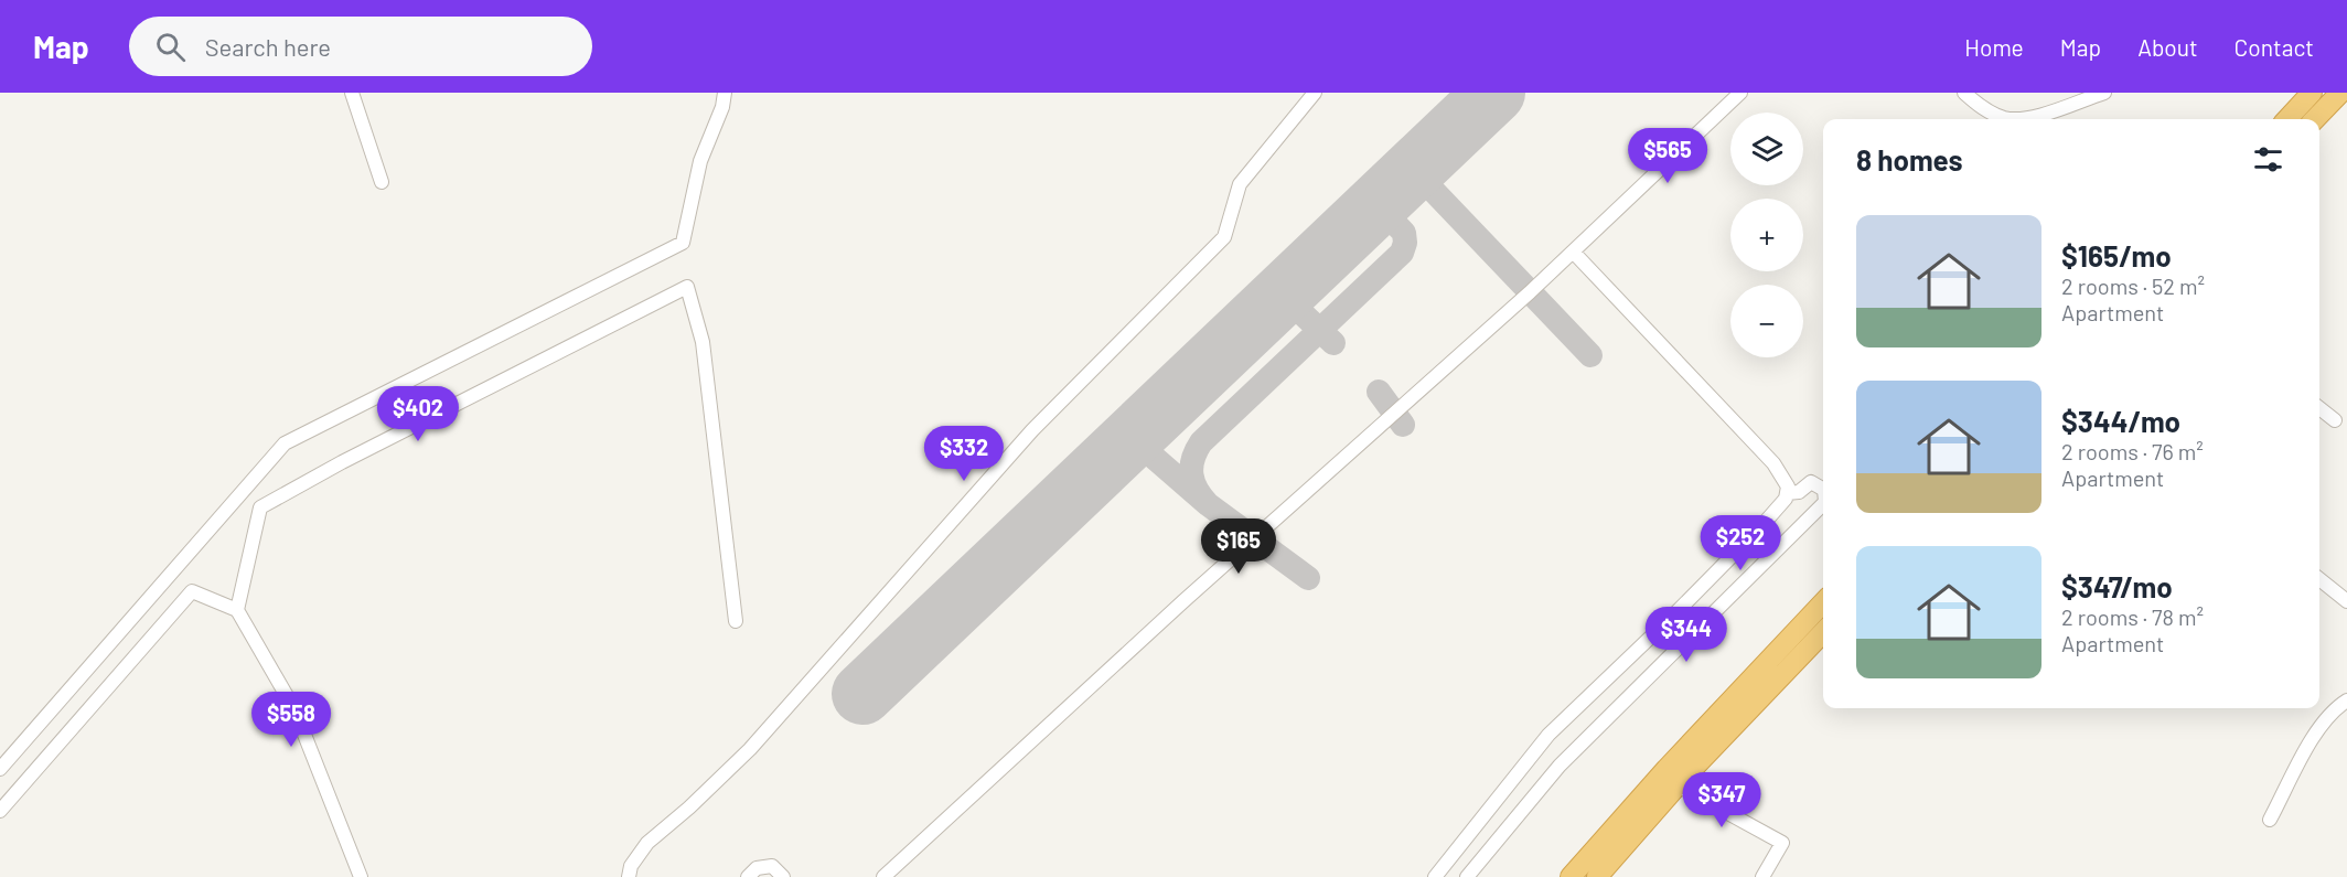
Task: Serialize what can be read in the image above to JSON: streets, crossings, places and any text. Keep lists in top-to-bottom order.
{
  "page": {
    "header": "Map",
    "search": "Search here",
    "nav": [
      "Home",
      "Map",
      "About",
      "Contact"
    ],
    "map_buttons": ["+", "−"],
    "heading": "8 homes",
    "price": [
      "$565",
      "$402",
      "$332",
      "$252",
      "$165",
      "$344",
      "$558",
      "$347"
    ],
    "list": [
      {
        "name": "$165/mo",
        "note": "2 rooms · 52 m² · Apartment"
      },
      {
        "name": "$344/mo",
        "note": "2 rooms · 76 m² · Apartment"
      },
      {
        "name": "$347/mo",
        "note": "2 rooms · 78 m² · Apartment"
      }
    ]
  }
}
